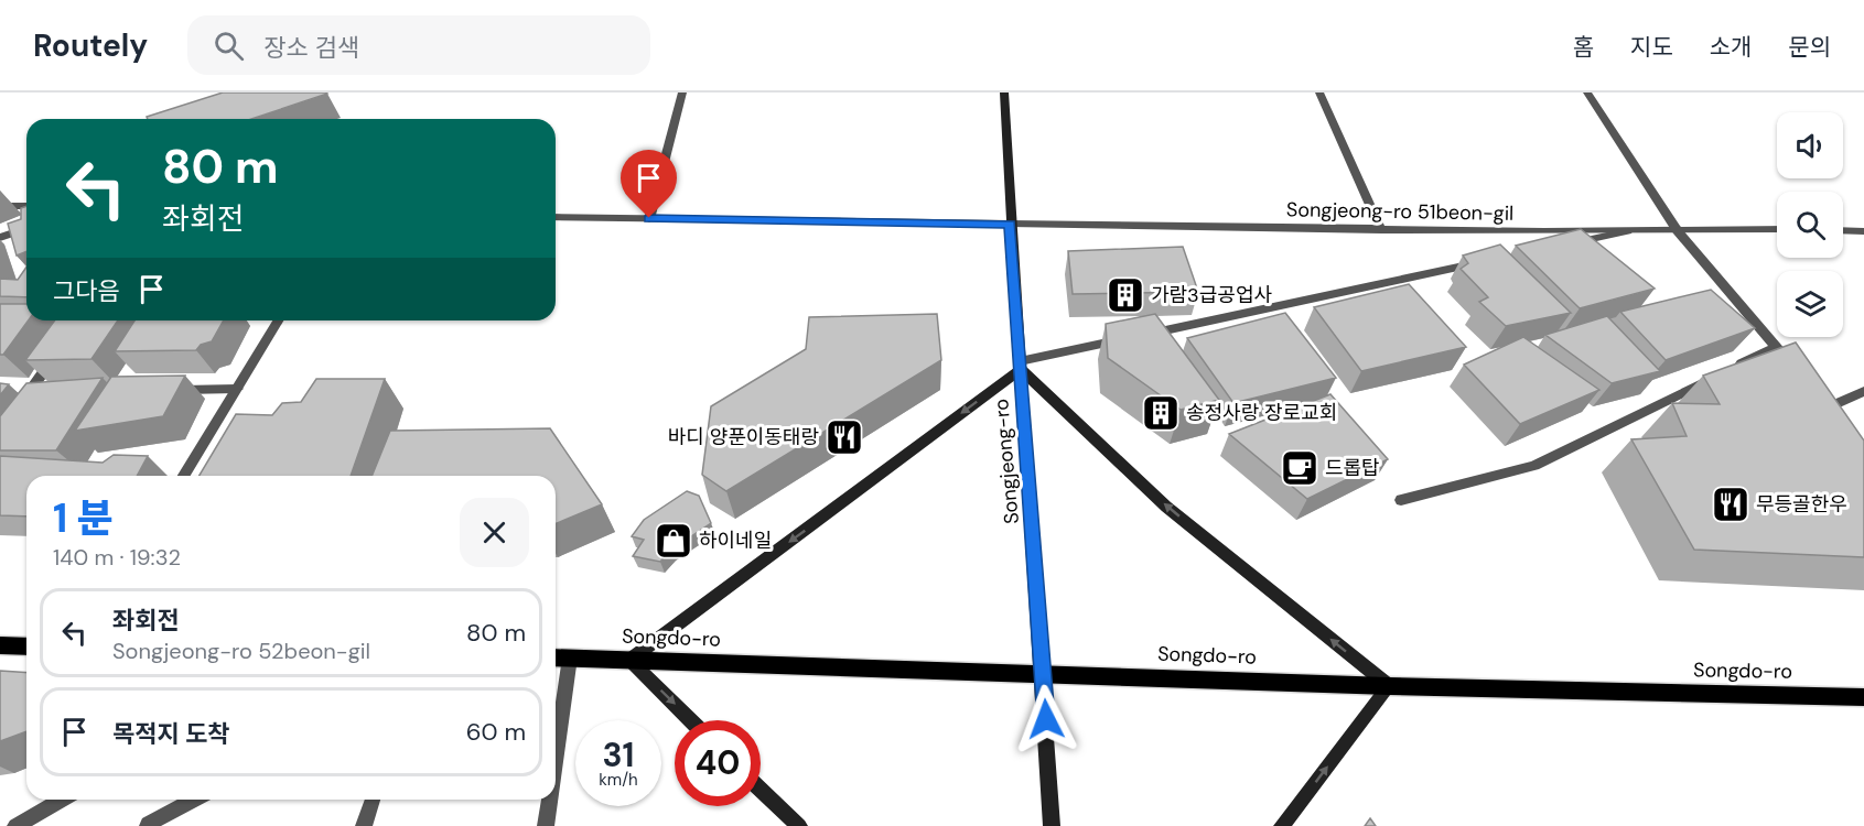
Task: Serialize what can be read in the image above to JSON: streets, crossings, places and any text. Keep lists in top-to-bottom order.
{
  "streets": {
    "main road": ["Songdo-ro"],
    "street": ["Songjeong-ro 51beon-gil", "Songjeong-ro"]
  },
  "crossings": [
    ["Songjeong-ro 51beon-gil", "Songjeong-ro"],
    ["Songjeong-ro", "Songdo-ro"]
  ],
  "places": {
    "building": ["가람3급공업사", "송정사랑 장로교회"],
    "restaurant": ["바디 양푼이동태랑", "무등골한우"],
    "cafe": ["드롭탑"],
    "shop": ["하이네일"]
  },
  "page": {
    "header": "Routely",
    "search": "장소 검색",
    "nav": [
      "홈",
      "지도",
      "소개",
      "문의"
    ],
    "turn": ["80 m", "좌회전"],
    "then": "그다음",
    "heading": ["1 분", "140 m · 19:32"],
    "list": [
      {
        "name": "좌회전",
        "note": "Songjeong-ro 52beon-gil",
        "value": "80 m"
      },
      {
        "name": "목적지 도착",
        "value": "60 m"
      }
    ],
    "speed": "31 km/h",
    "limit": "40"
  }
}
